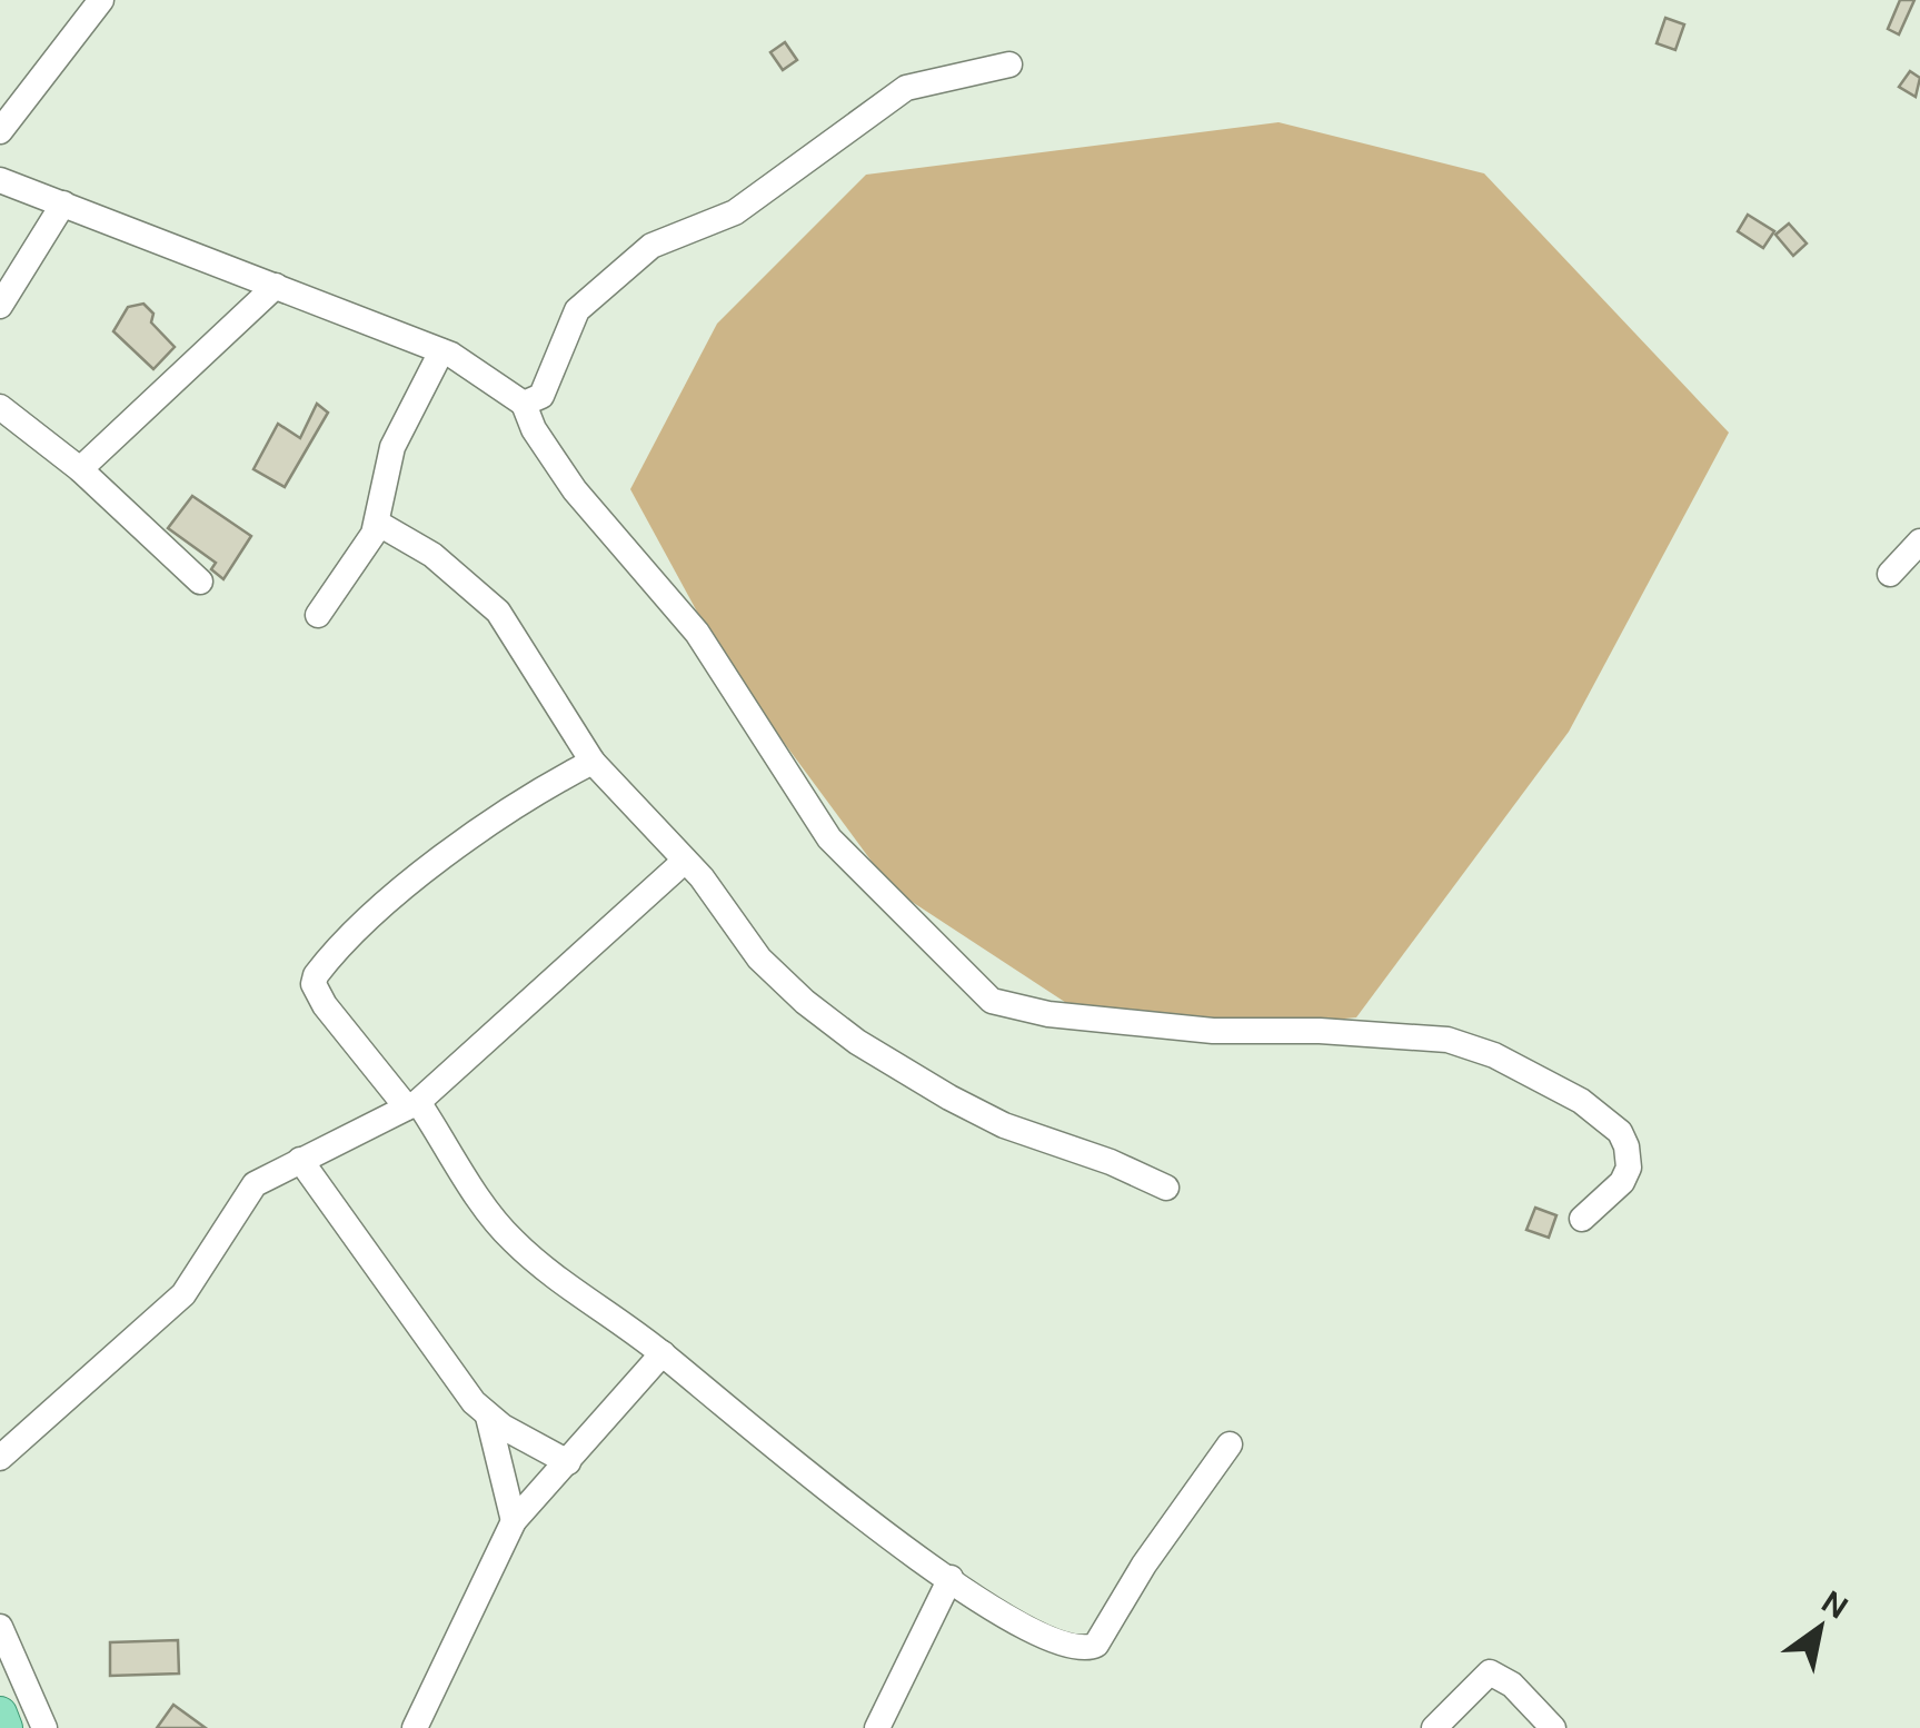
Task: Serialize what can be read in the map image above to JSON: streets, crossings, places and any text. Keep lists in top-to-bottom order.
{
  "north": "top right"
}
